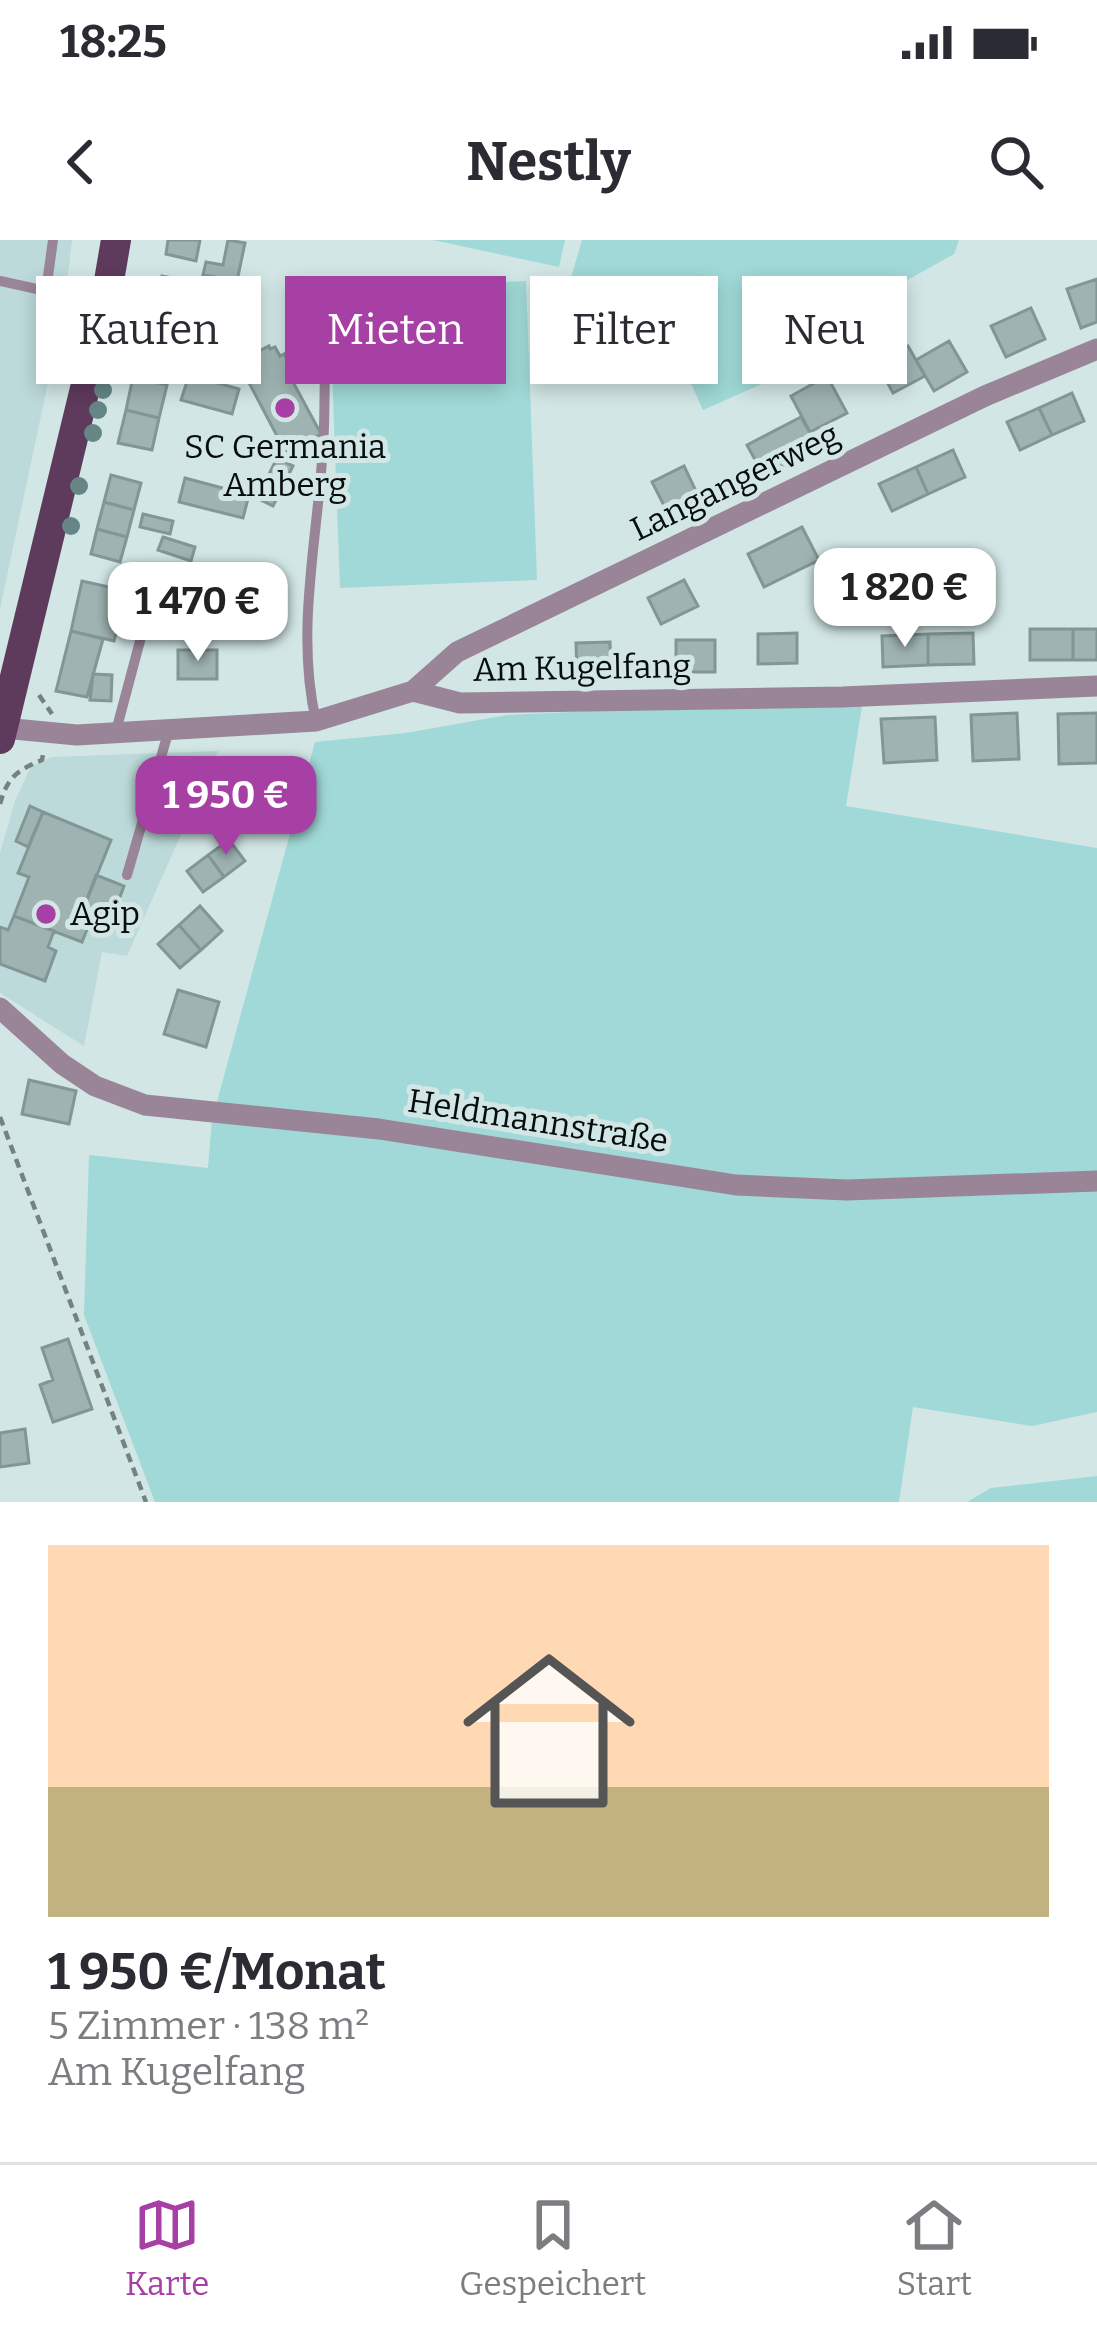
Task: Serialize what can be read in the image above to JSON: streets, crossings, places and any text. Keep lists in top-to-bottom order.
{
  "streets": {
    "street": ["Langangerweg", "Am Kugelfang", "Heldmannstraße"]
  },
  "crossings": [
    ["Langangerweg", "Am Kugelfang"]
  ],
  "places": ["SC Germania Amberg", "Agip"],
  "page": {
    "status": "18:25",
    "header": "Nestly",
    "chip": [
      "Kaufen",
      "Mieten",
      "Filter",
      "Neu"
    ],
    "price": ["1 820 €", "1 470 €", "1 950 €"],
    "list": [
      {
        "name": "1 950 €/Monat",
        "note": "5 Zimmer · 138 m² · Am Kugelfang"
      }
    ],
    "tabs": ["Karte", "Gespeichert", "Start"]
  }
}
